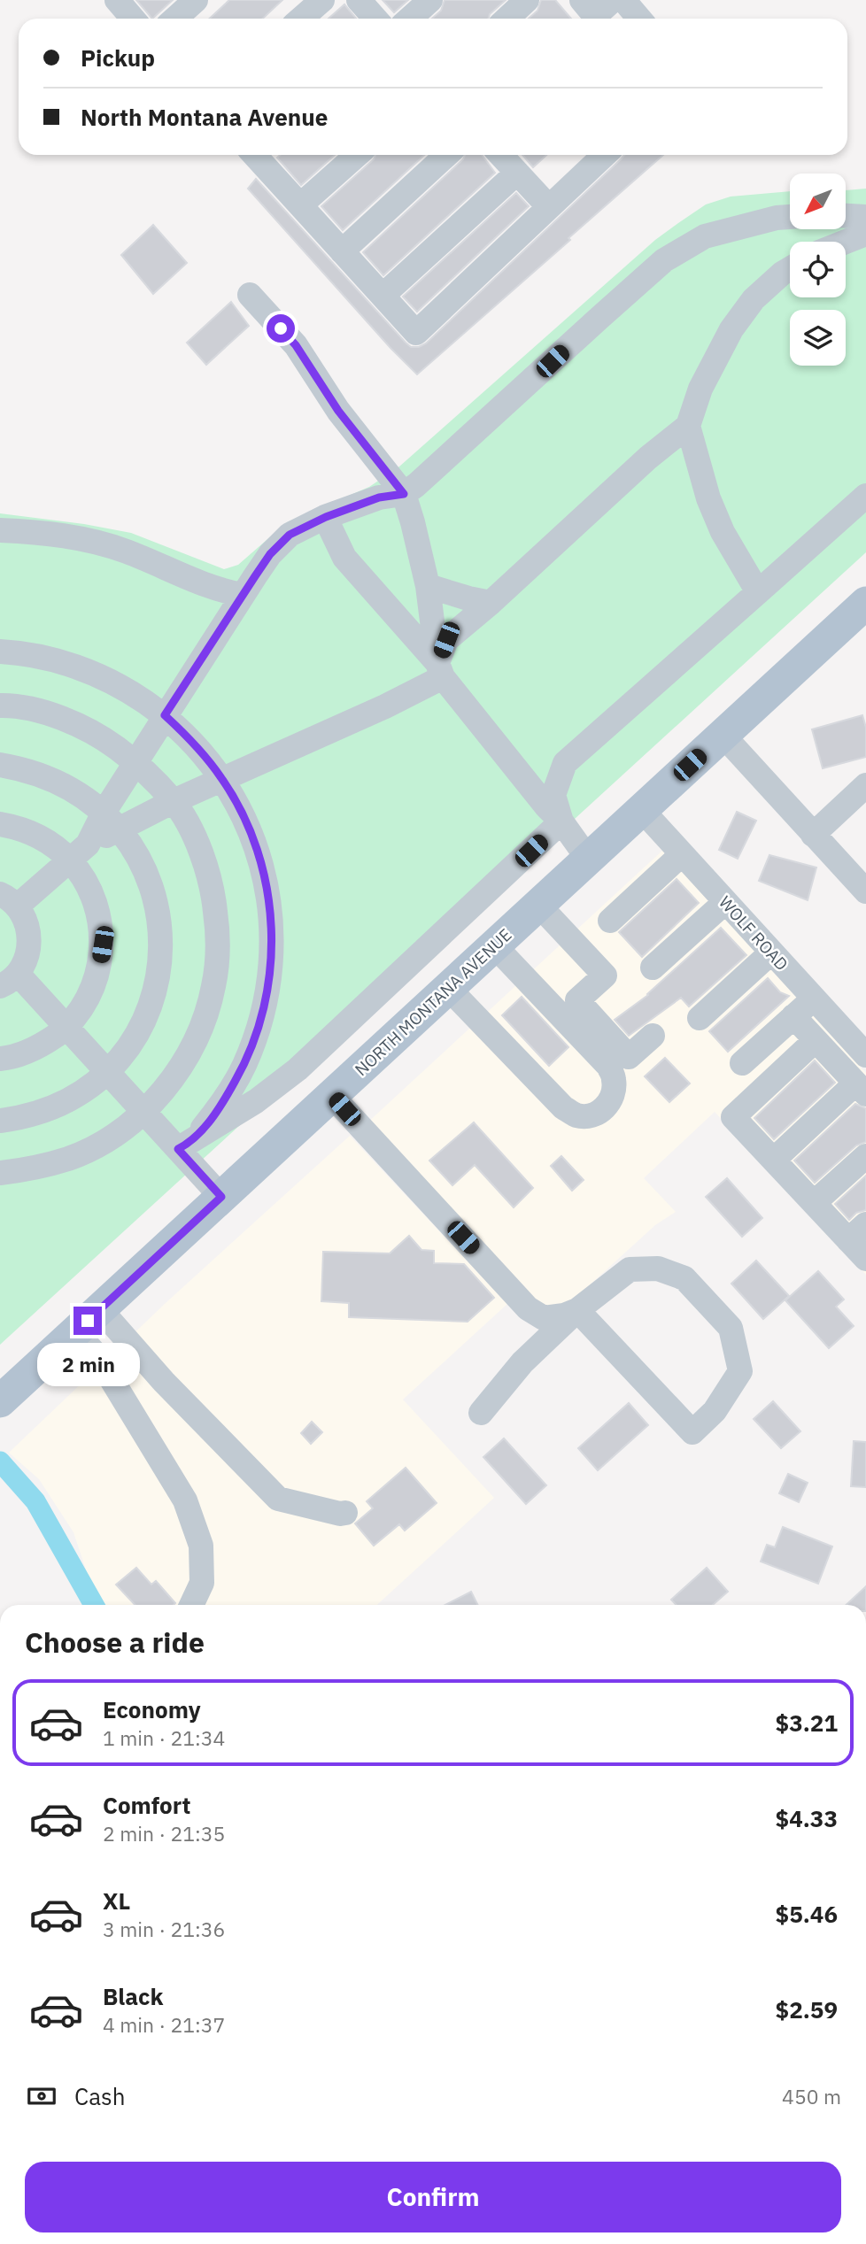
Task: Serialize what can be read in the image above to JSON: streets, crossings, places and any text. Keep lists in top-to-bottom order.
{
  "streets": {
    "main road": ["NORTH MONTANA AVENUE"],
    "street": ["WOLF ROAD"]
  },
  "crossings": [
    ["WOLF ROAD", "NORTH MONTANA AVENUE"]
  ],
  "north": "bottom left",
  "page": {
    "banner": ["Pickup", "North Montana Avenue"],
    "bubble": "2 min",
    "heading": "Choose a ride",
    "list": [
      {
        "name": "Economy",
        "note": "1 min · 21:34",
        "value": "$3.21"
      },
      {
        "name": "Comfort",
        "note": "2 min · 21:35",
        "value": "$4.33"
      },
      {
        "name": "XL",
        "note": "3 min · 21:36",
        "value": "$5.46"
      },
      {
        "name": "Black",
        "note": "4 min · 21:37",
        "value": "$2.59"
      }
    ],
    "pay": ["Cash", "450 m"],
    "buttons": "Confirm"
  }
}
